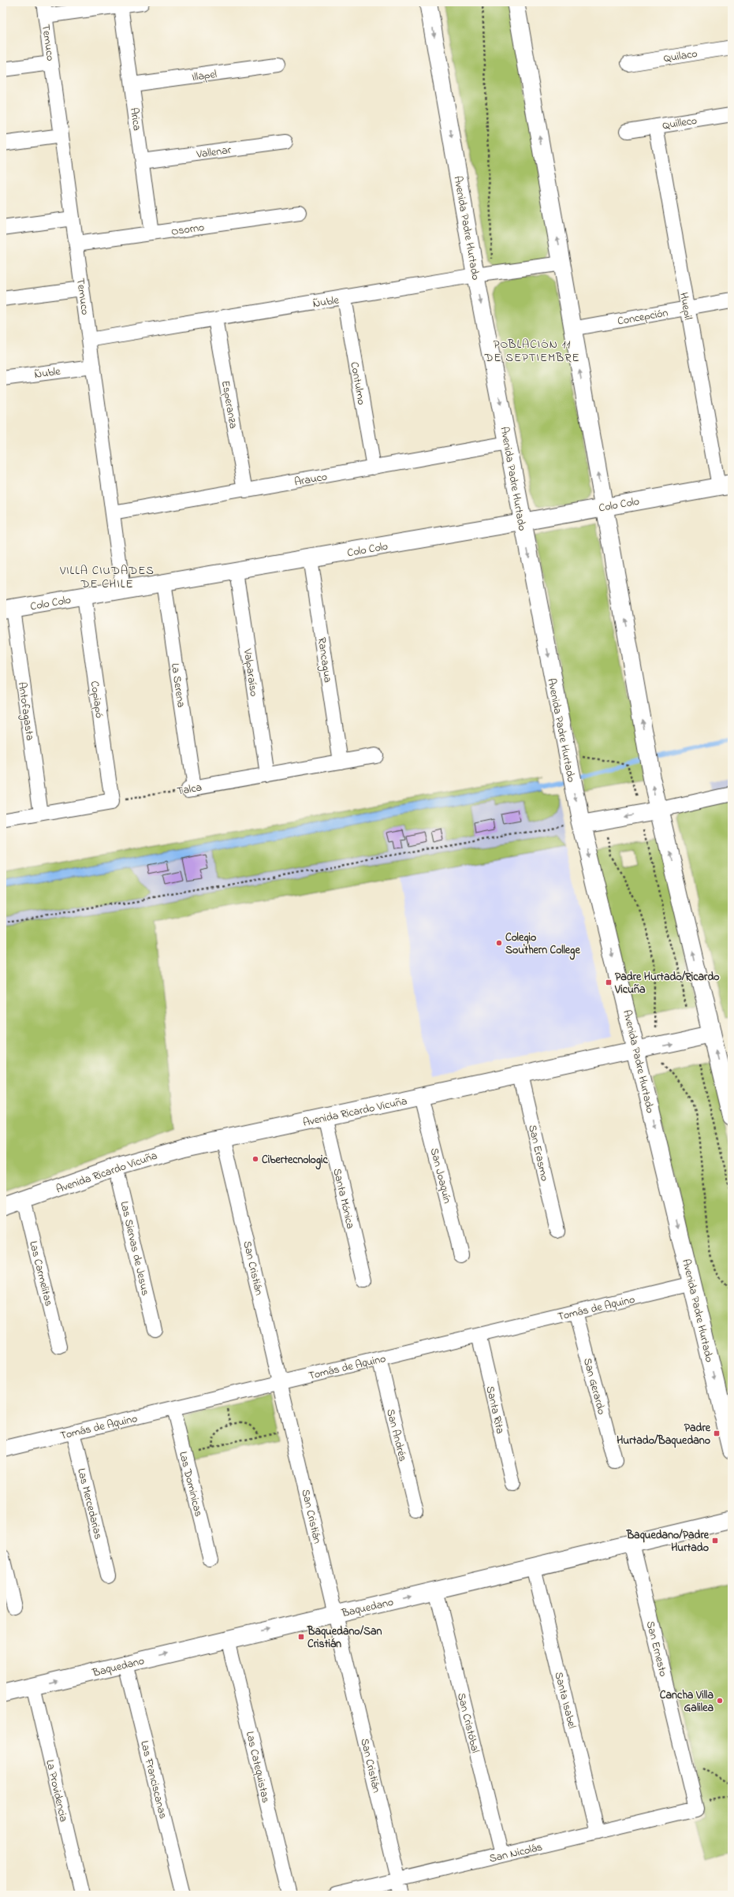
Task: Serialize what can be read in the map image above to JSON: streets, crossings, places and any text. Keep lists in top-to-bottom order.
{
  "streets": {
    "main road": [
      "Avenida Padre Hurtado",
      "Colo Colo",
      "Avenida Ricardo Vicuña",
      "Baquedano"
    ],
    "street": [
      "Temuco",
      "Quilaco",
      "Illapel",
      "Arica",
      "Quilleco",
      "Vallenar",
      "Osorno",
      "Ñuble",
      "Huepil",
      "Concepción",
      "Contulmo",
      "Esperanza",
      "Arauco",
      "Rancagua",
      "Valparaíso",
      "La Serena",
      "Copiapó",
      "Antofagasta",
      "Talca",
      "San Erasmo",
      "San Joaquín",
      "Santa Mónica",
      "Las Siervas de Jesus",
      "San Cristián",
      "Las Carmelitas",
      "Tomás de Aquino",
      "San Gerardo",
      "Santa Rita",
      "San Andrés",
      "Las Dominicas",
      "Las Mercedarias",
      "San Ernesto",
      "Santa Isabel",
      "San Cristóbal",
      "Las Catequistas",
      "Las Franciscanas",
      "La Providencia",
      "San Nicolás"
    ]
  },
  "crossings": [
    ["Temuco", "Osorno"],
    ["Temuco", "Ñuble"],
    ["Temuco", "Arauco"],
    ["Temuco", "Colo Colo"],
    ["Illapel", "Arica"],
    ["Arica", "Vallenar"],
    ["Arica", "Osorno"],
    ["Quilleco", "Huepil"],
    ["Avenida Padre Hurtado", "Ñuble"],
    ["Avenida Padre Hurtado", "Arauco"],
    ["Avenida Padre Hurtado", "Colo Colo"],
    ["Avenida Padre Hurtado", "Avenida Ricardo Vicuña"],
    ["Avenida Padre Hurtado", "Tomás de Aquino"],
    ["Ñuble", "Contulmo"],
    ["Ñuble", "Esperanza"],
    ["Huepil", "Concepción"],
    ["Huepil", "Colo Colo"],
    ["Contulmo", "Arauco"],
    ["Esperanza", "Arauco"],
    ["Colo Colo", "Rancagua"],
    ["Colo Colo", "Valparaíso"],
    ["Colo Colo", "La Serena"],
    ["Colo Colo", "Copiapó"],
    ["Colo Colo", "Antofagasta"],
    ["Rancagua", "Talca"],
    ["Valparaíso", "Talca"],
    ["La Serena", "Talca"],
    ["Copiapó", "Talca"],
    ["Avenida Ricardo Vicuña", "San Erasmo"],
    ["Avenida Ricardo Vicuña", "San Joaquín"],
    ["Avenida Ricardo Vicuña", "Santa Mónica"],
    ["Avenida Ricardo Vicuña", "Las Siervas de Jesus"],
    ["Avenida Ricardo Vicuña", "San Cristián"],
    ["Avenida Ricardo Vicuña", "Las Carmelitas"],
    ["San Cristián", "Tomás de Aquino"],
    ["San Cristián", "Baquedano"],
    ["San Cristián", "San Nicolás"],
    ["Tomás de Aquino", "San Gerardo"],
    ["Tomás de Aquino", "Santa Rita"],
    ["Tomás de Aquino", "San Andrés"],
    ["Tomás de Aquino", "Las Dominicas"],
    ["Tomás de Aquino", "Las Mercedarias"],
    ["Baquedano", "San Ernesto"],
    ["Baquedano", "Santa Isabel"],
    ["Baquedano", "San Cristóbal"],
    ["Baquedano", "Las Catequistas"],
    ["Baquedano", "Las Franciscanas"],
    ["Baquedano", "La Providencia"],
    ["San Ernesto", "San Nicolás"],
    ["Santa Isabel", "San Nicolás"],
    ["San Cristóbal", "San Nicolás"]
  ],
  "one_way": ["Baquedano"],
  "districts": ["POBLACIÓN 11 DE SEPTIEMBRE", "VILLA CIUDADES DE CHILE"],
  "places": {
    "other": ["Colegio Southern College", "Cibertecnologic", "Cancha Villa Galilea"],
    "transit": [
      "Padre Hurtado/Ricardo Vicuña",
      "Padre Hurtado/Baquedano",
      "Baquedano/Padre Hurtado",
      "Baquedano/San Cristián"
    ]
  }
}
